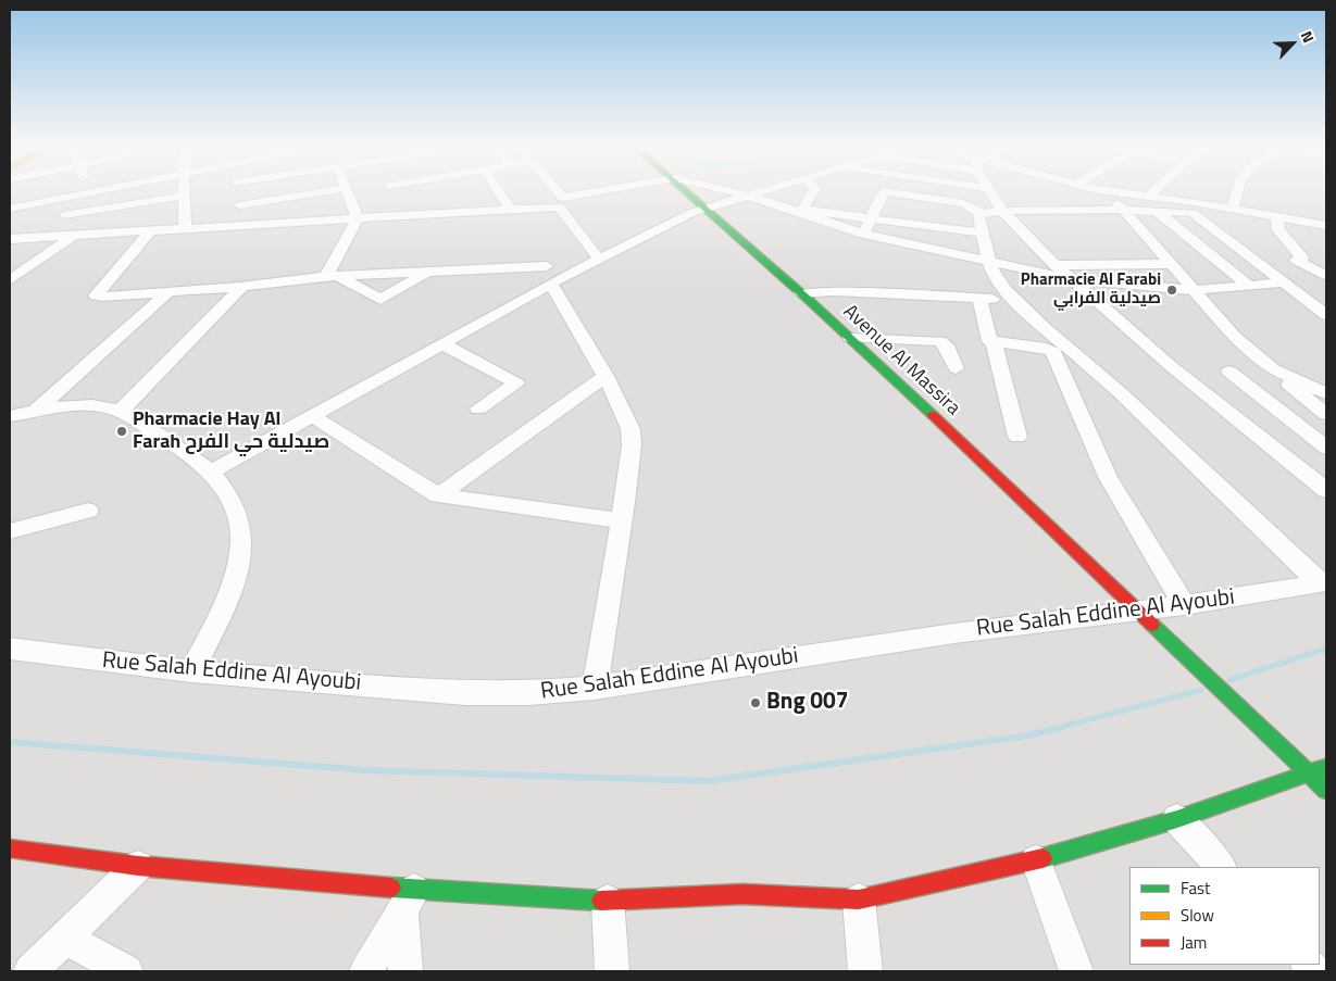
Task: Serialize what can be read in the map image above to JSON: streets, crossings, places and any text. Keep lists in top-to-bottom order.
{
  "streets": {
    "street": ["Avenue Al Massira", "Rue Salah Eddine Al Ayoubi"]
  },
  "crossings": [
    ["Avenue Al Massira", "Rue Salah Eddine Al Ayoubi"]
  ],
  "places": ["Pharmacie Al Farabi صيدلية الفرابي", "Pharmacie Hay Al Farah صيدلية حي الفرح", "Bng 007"],
  "legend": ["Fast", "Slow", "Jam"],
  "north": "top right"
}
